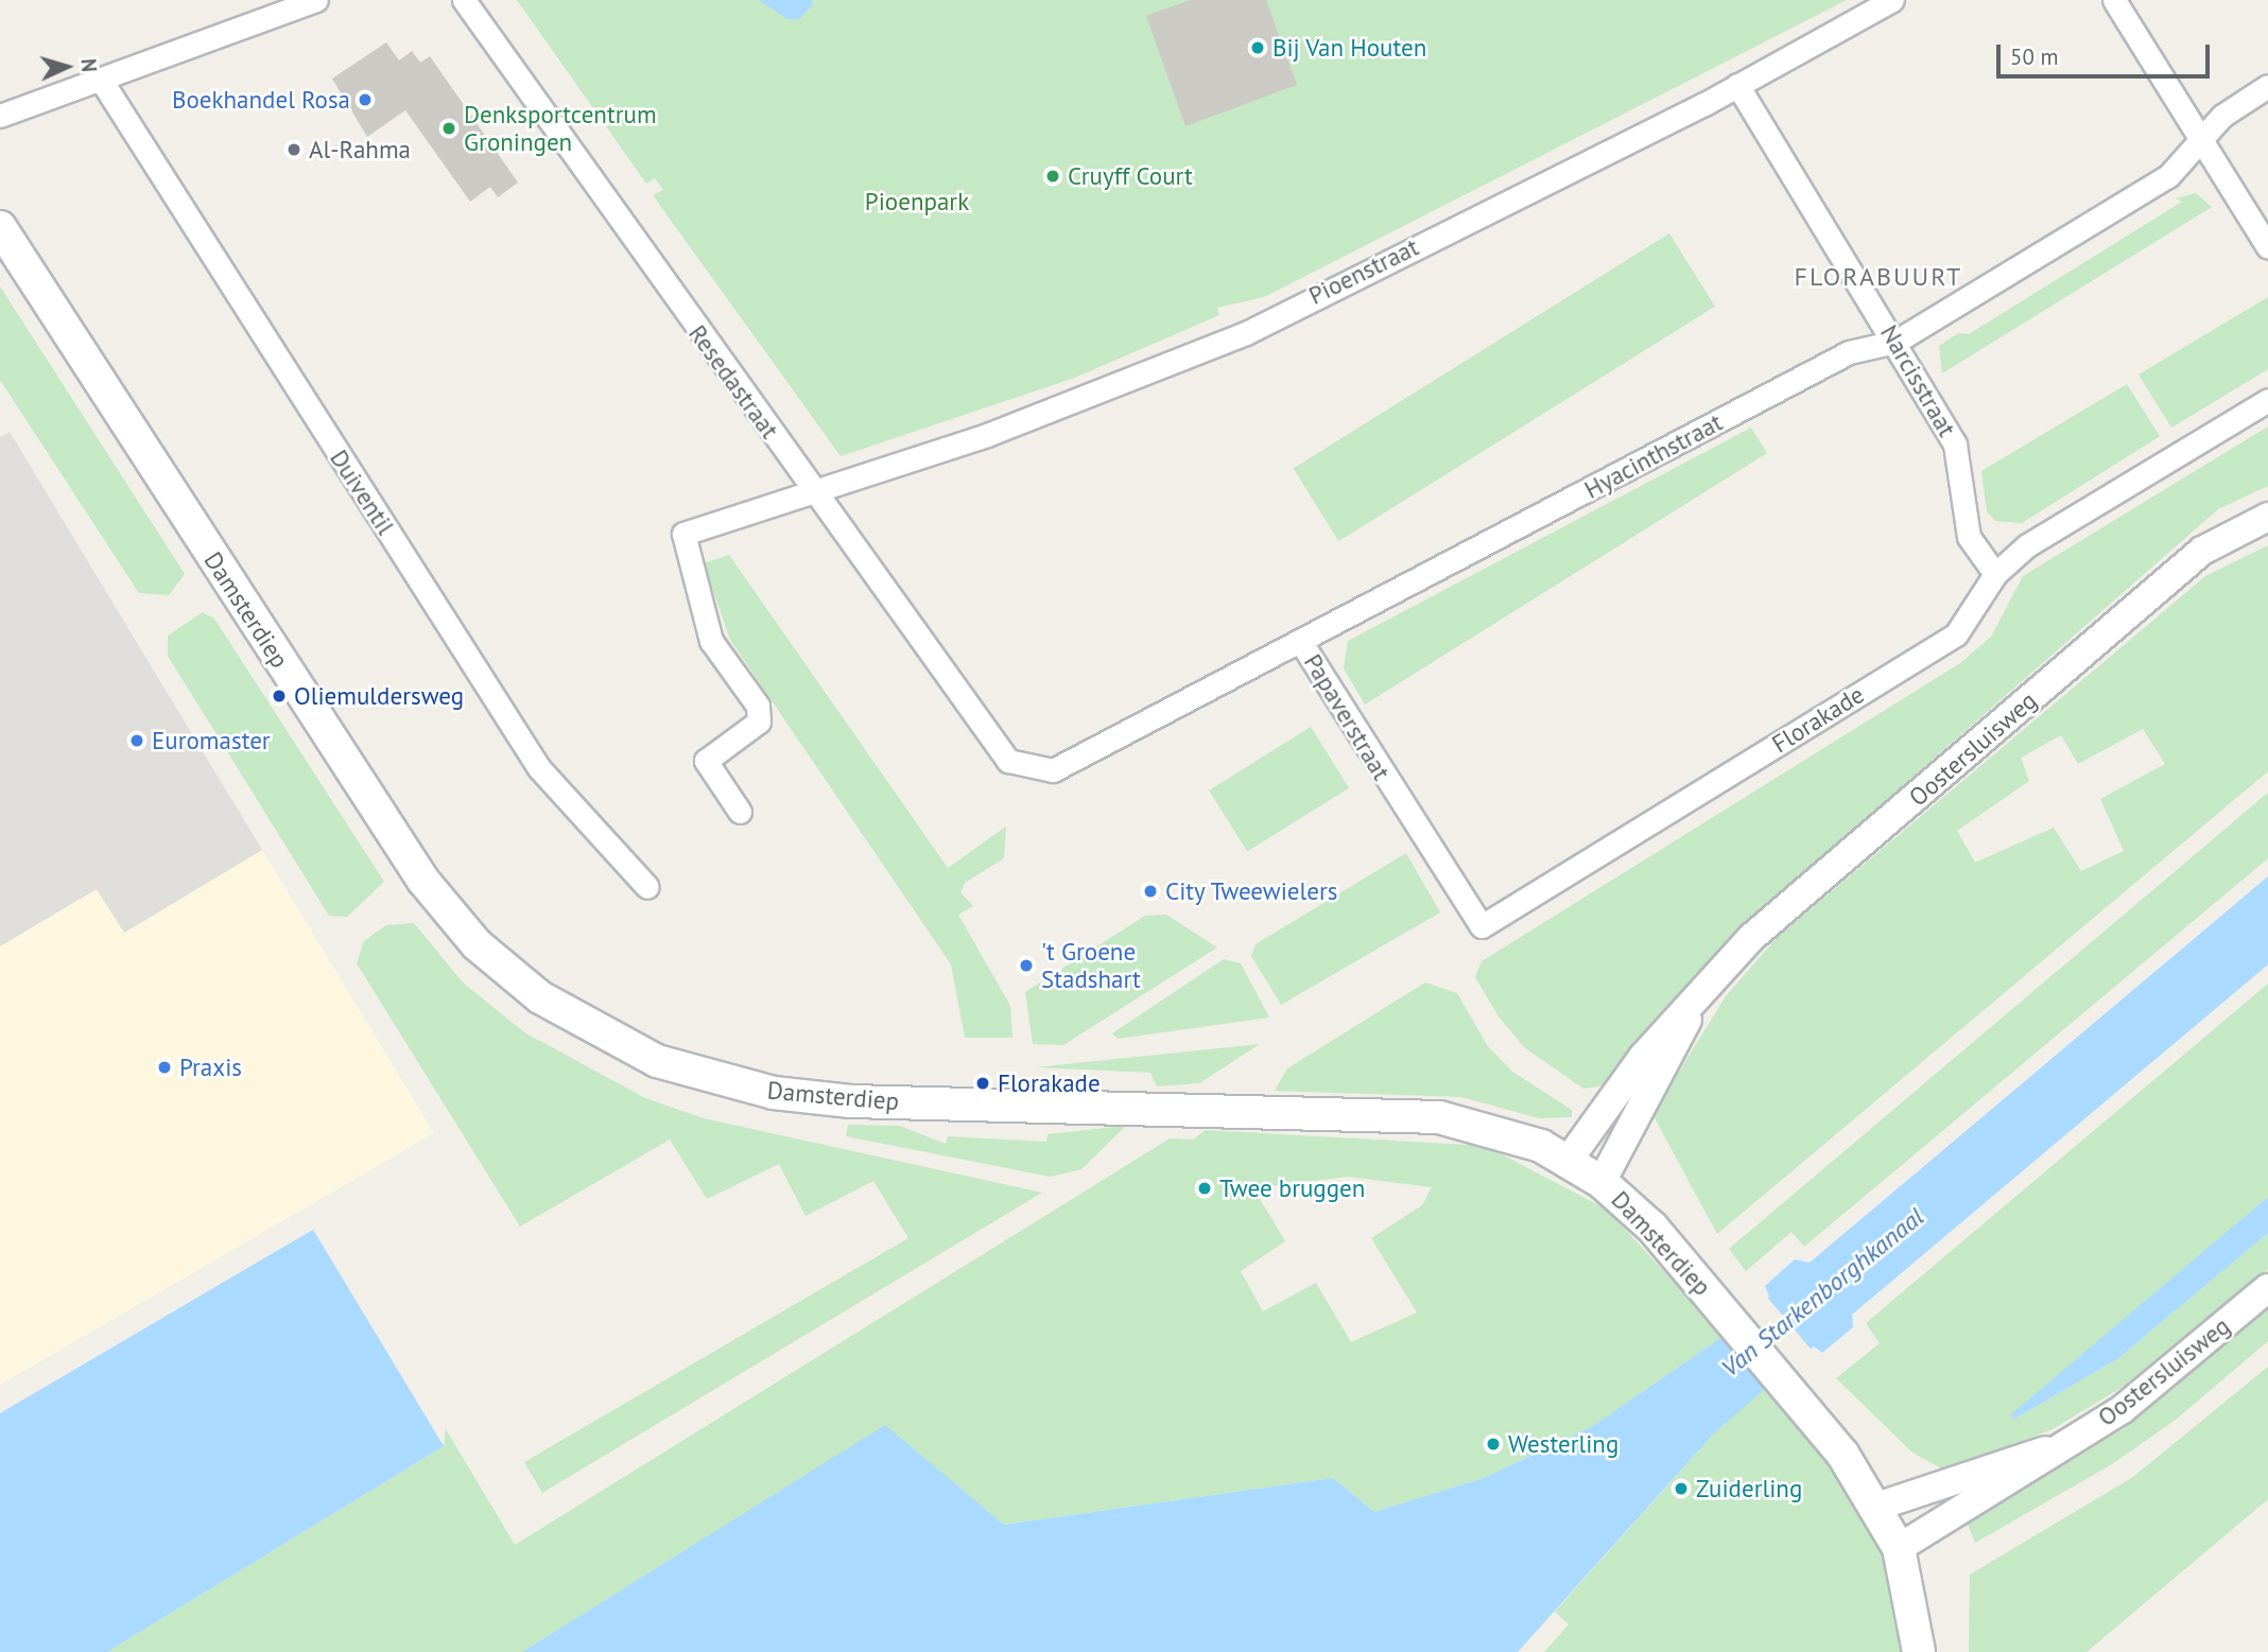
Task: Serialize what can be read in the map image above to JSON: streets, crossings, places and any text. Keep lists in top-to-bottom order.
{
  "streets": {
    "main road": ["Damsterdiep"],
    "street": [
      "Pioenstraat",
      "Narcisstraat",
      "Resedastraat",
      "Hyacinthstraat",
      "Duiventil",
      "Papaverstraat",
      "Florakade",
      "Oostersluisweg"
    ]
  },
  "crossings": [
    ["Pioenstraat", "Narcisstraat"],
    ["Pioenstraat", "Resedastraat"],
    ["Narcisstraat", "Hyacinthstraat"],
    ["Narcisstraat", "Florakade"],
    ["Resedastraat", "Hyacinthstraat"],
    ["Hyacinthstraat", "Papaverstraat"],
    ["Damsterdiep", "Oostersluisweg"],
    ["Papaverstraat", "Florakade"]
  ],
  "districts": ["FLORABUURT"],
  "water": ["Van Starkenborghkanaal"],
  "parks": ["Pioenpark"],
  "places": [
    "Bij Van Houten",
    "Boekhandel Rosa",
    "Denksportcentrum Groningen",
    "Al-Rahma",
    "Cruyff Court",
    "Oliemuldersweg",
    "Euromaster",
    "City Tweewielers",
    "'t Groene Stadshart",
    "Praxis",
    "Florakade",
    "Twee bruggen",
    "Westerling",
    "Zuiderling"
  ],
  "scale_bar": "50 m",
  "north": "right"
}
